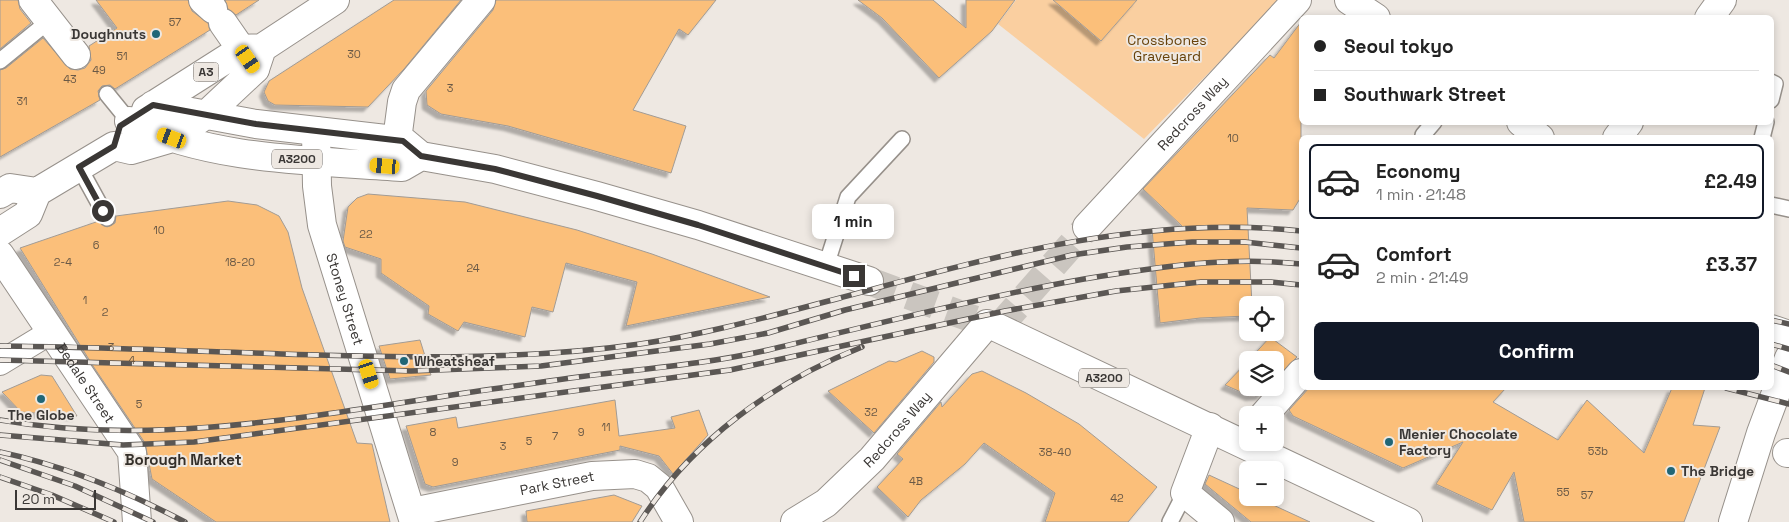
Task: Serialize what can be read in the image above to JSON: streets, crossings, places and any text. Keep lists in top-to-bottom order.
{
  "streets": {
    "main road": [
      "A3",
      "Redcross Way",
      "A3200",
      "Stoney Street",
      "Bedale Street",
      "Park Street"
    ]
  },
  "crossings": [
    ["A3", "A3200"],
    ["Redcross Way", "A3200"],
    ["A3200", "Stoney Street"],
    ["Stoney Street", "Park Street"]
  ],
  "districts": ["Borough Market"],
  "parks": ["Crossbones Graveyard"],
  "places": [
    "Doughnuts",
    "Wheatsheaf",
    "The Globe",
    "Menier Chocolate Factory",
    "The Bridge"
  ],
  "house_numbers": [
    "57",
    "30",
    "51",
    "49",
    "43",
    "3",
    "31",
    "10",
    "10",
    "22",
    "6",
    "2-4",
    "18-20",
    "24",
    "1",
    "2",
    "3",
    "4",
    "5",
    "32",
    "11",
    "8",
    "9",
    "7",
    "5",
    "3",
    "53b",
    "38-40",
    "9",
    "4B",
    "55",
    "57",
    "42"
  ],
  "scale_bar": "20 m",
  "page": {
    "banner": ["Seoul tokyo", "Southwark Street"],
    "list": [
      {
        "name": "Economy",
        "note": "1 min · 21:48",
        "value": "£2.49"
      },
      {
        "name": "Comfort",
        "note": "2 min · 21:49",
        "value": "£3.37"
      }
    ],
    "bubble": "1 min",
    "map_buttons": ["+", "−"],
    "buttons": "Confirm",
    "scale": "20 m"
  }
}
